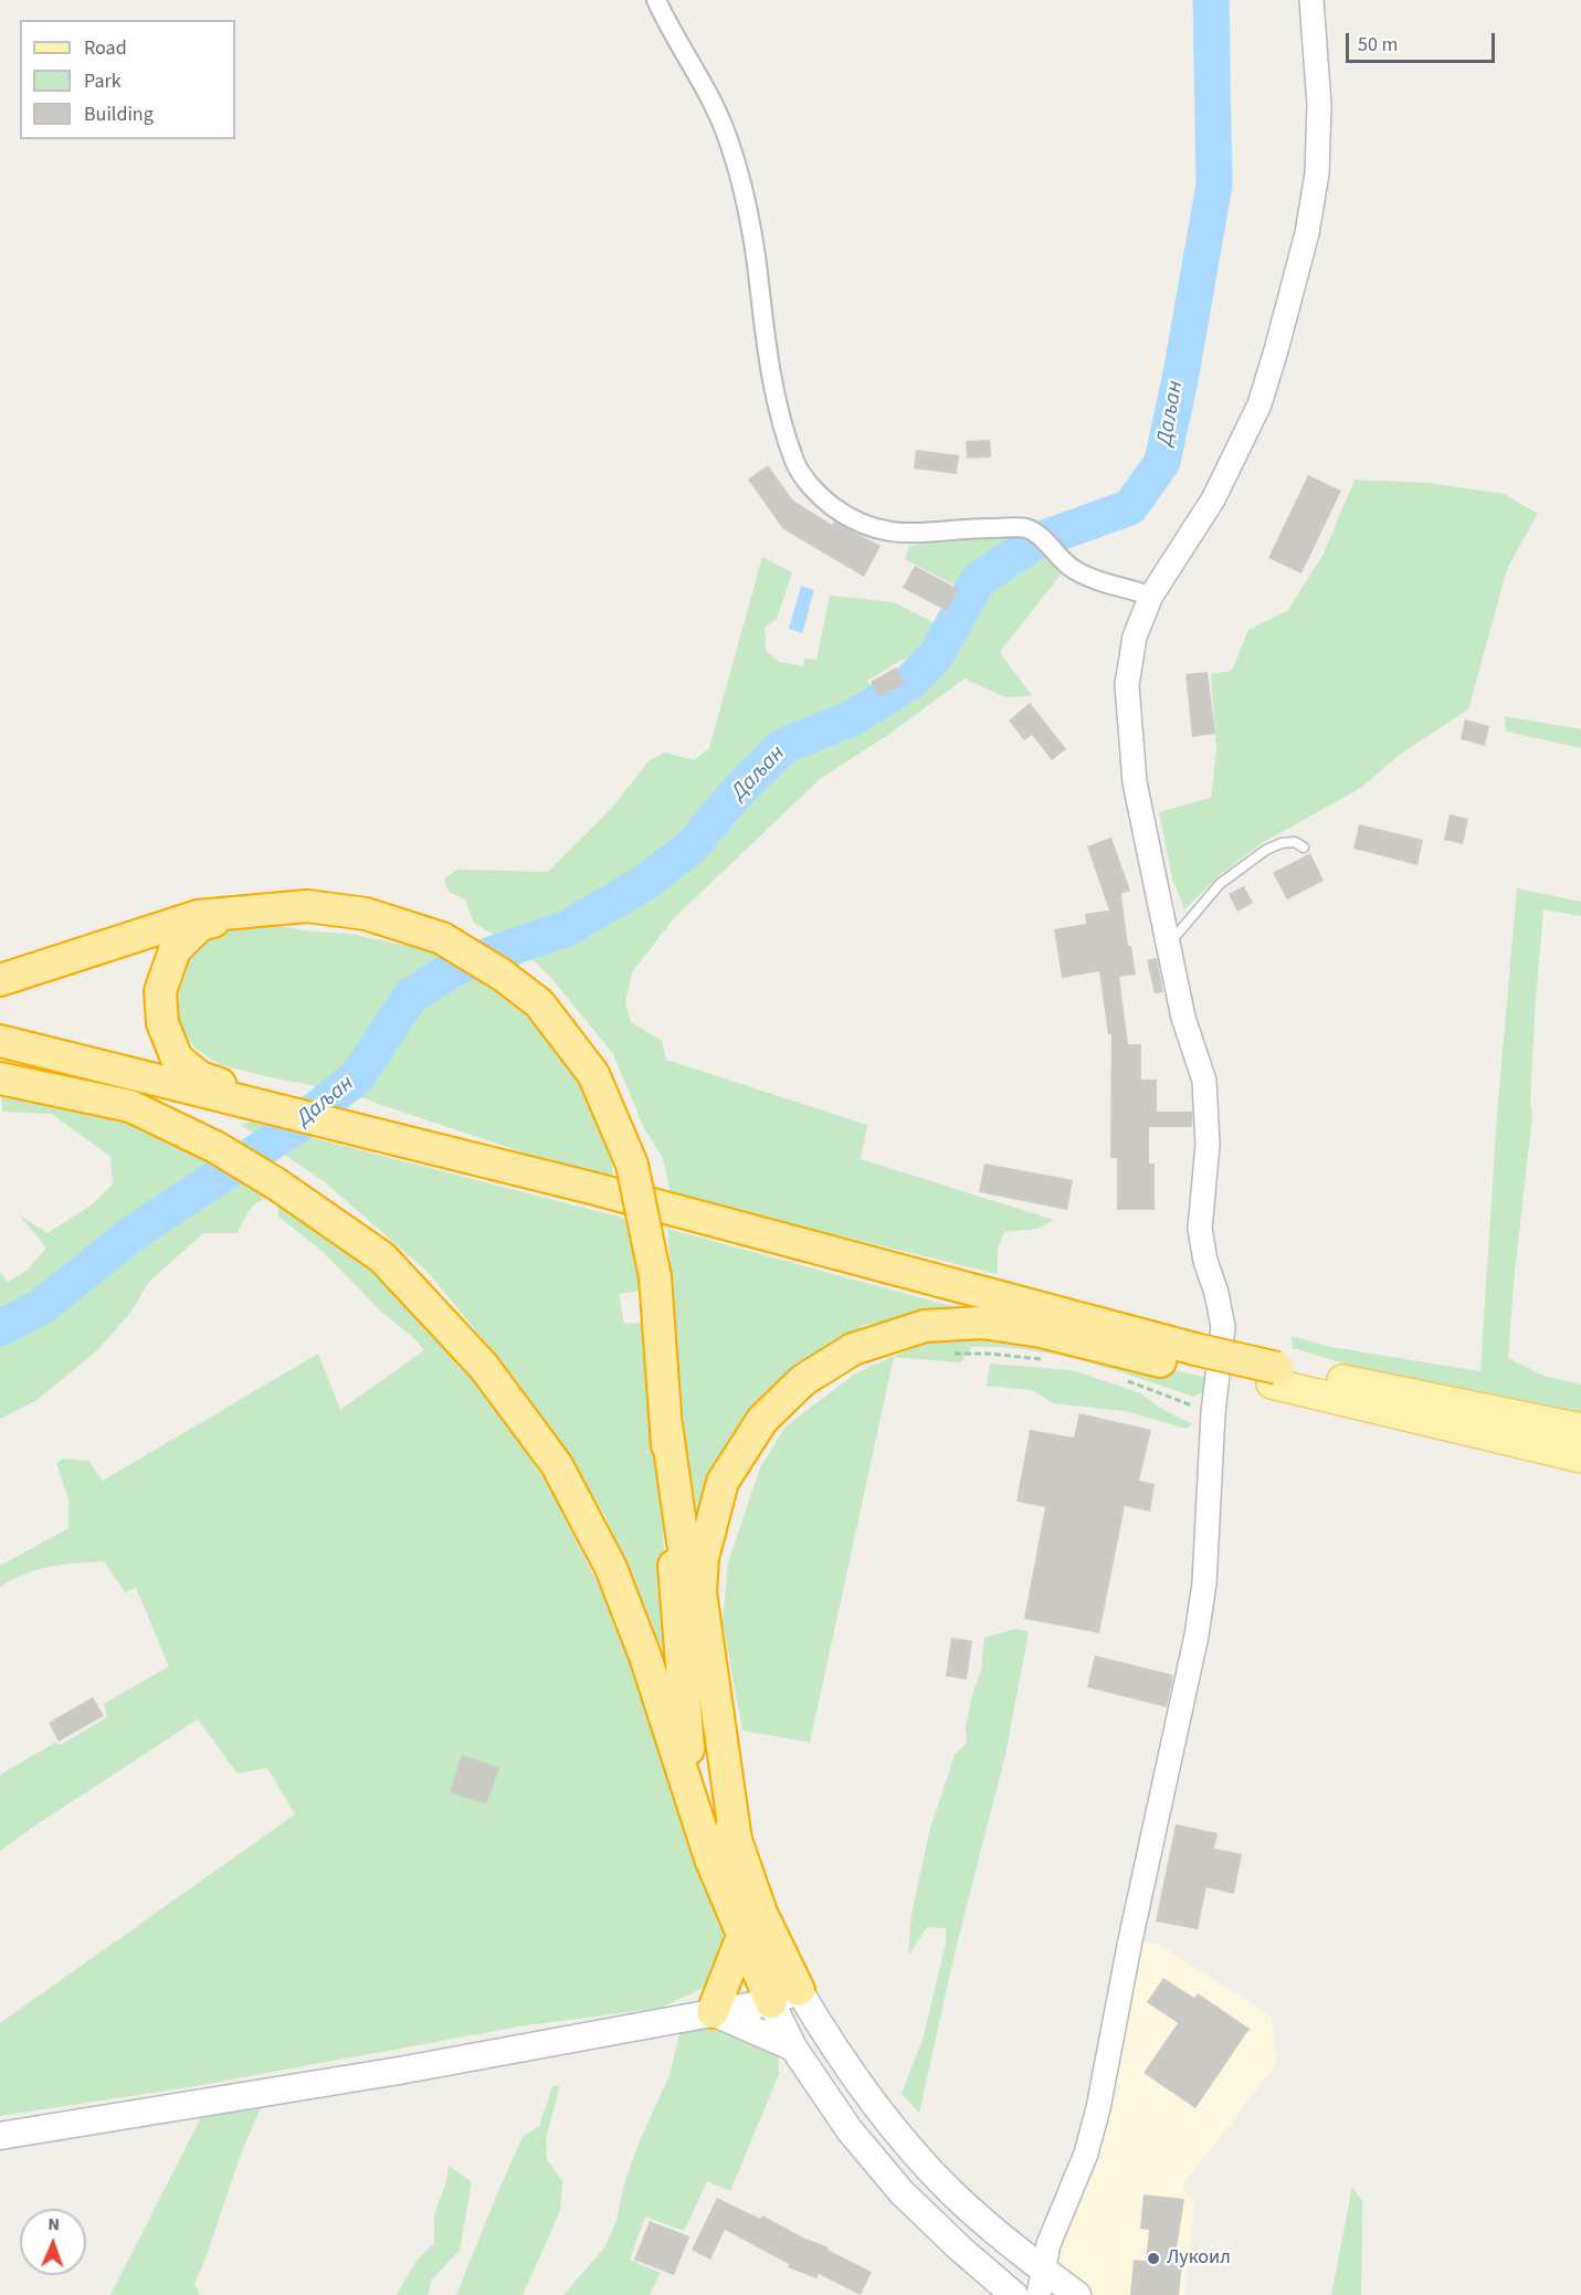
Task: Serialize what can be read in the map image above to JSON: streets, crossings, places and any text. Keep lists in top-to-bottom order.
{
  "water": ["Даљан"],
  "places": ["Лукоил"],
  "legend": ["Road", "Park", "Building"],
  "scale_bar": "50 m",
  "north": "top"
}
